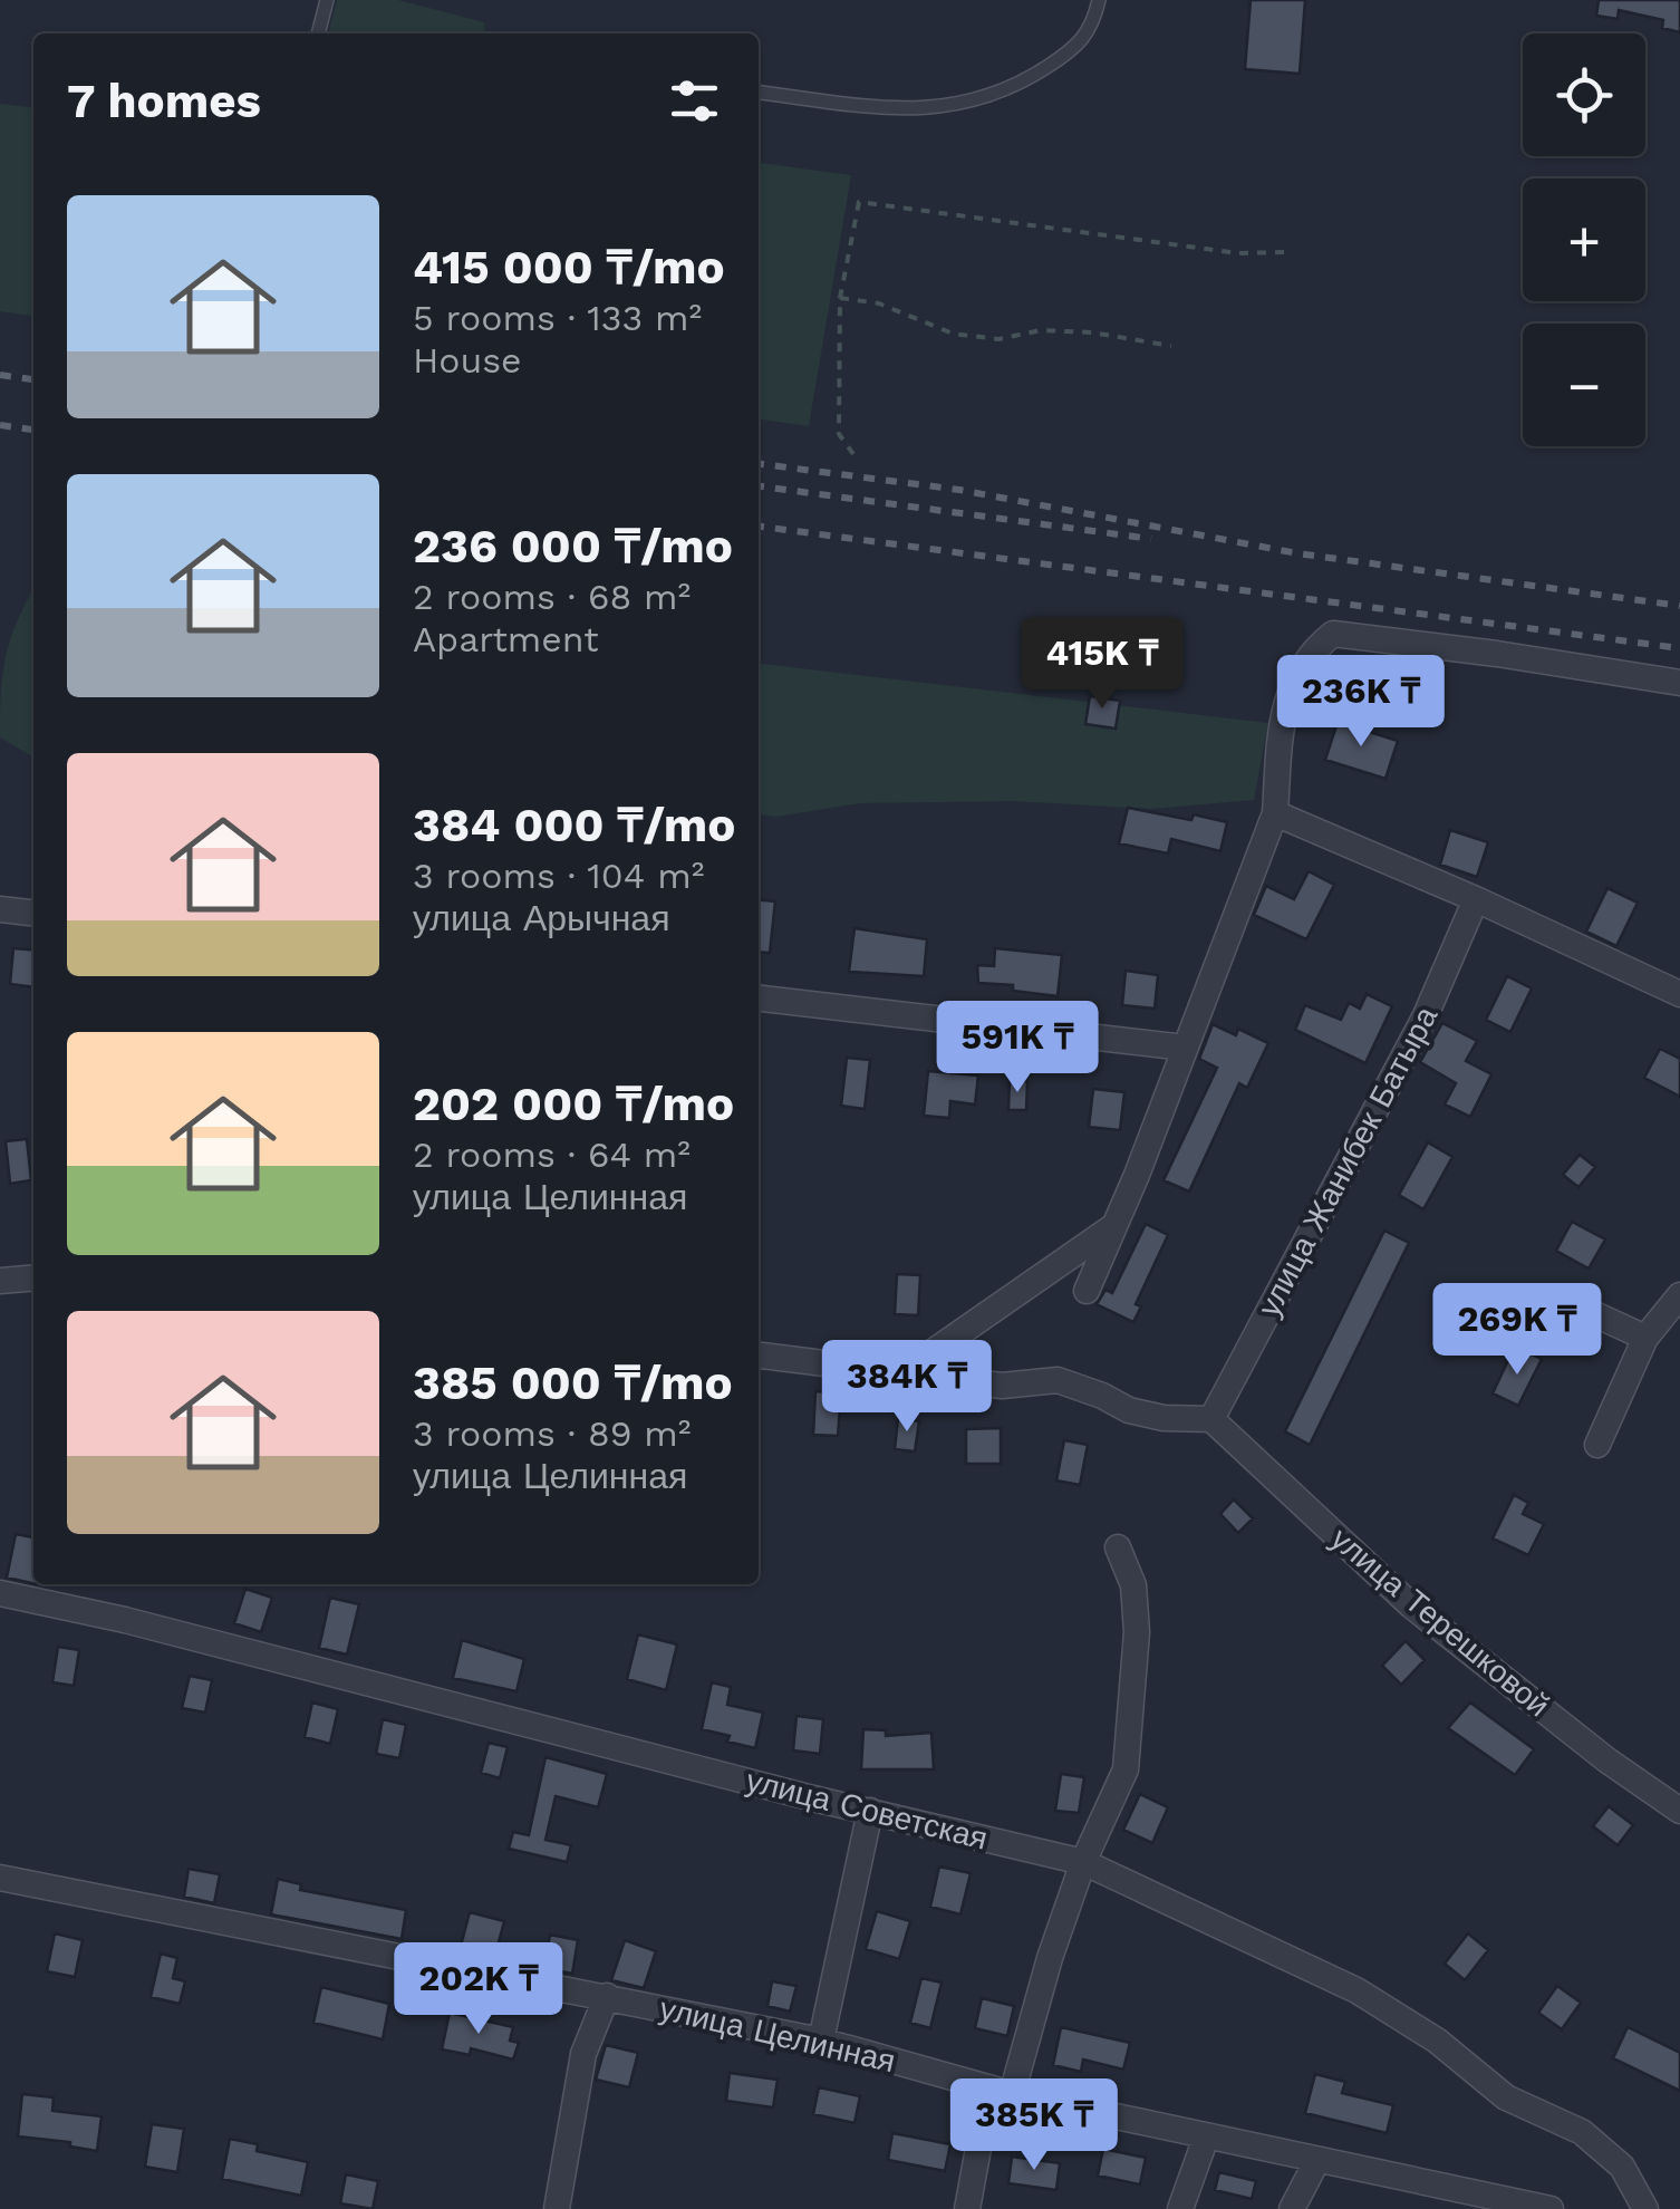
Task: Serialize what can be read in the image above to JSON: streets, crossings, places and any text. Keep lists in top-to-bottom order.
{
  "streets": {
    "street": [
      "улица Жанибек Батыра",
      "улица Терешковой",
      "улица Советская",
      "улица Целинная"
    ]
  },
  "crossings": [
    ["улица Жанибек Батыра", "улица Терешковой"]
  ],
  "page": {
    "map_buttons": ["+", "−"],
    "heading": "7 homes",
    "list": [
      {
        "name": "415 000 ₸/mo",
        "note": "5 rooms · 133 m² · House"
      },
      {
        "name": "236 000 ₸/mo",
        "note": "2 rooms · 68 m² · Apartment"
      },
      {
        "name": "384 000 ₸/mo",
        "note": "3 rooms · 104 m² · улица Арычная"
      },
      {
        "name": "202 000 ₸/mo",
        "note": "2 rooms · 64 m² · улица Целинная"
      },
      {
        "name": "385 000 ₸/mo",
        "note": "3 rooms · 89 m² · улица Целинная"
      }
    ],
    "price": [
      "415K ₸",
      "236K ₸",
      "591K ₸",
      "269K ₸",
      "384K ₸",
      "202K ₸",
      "385K ₸"
    ]
  }
}
